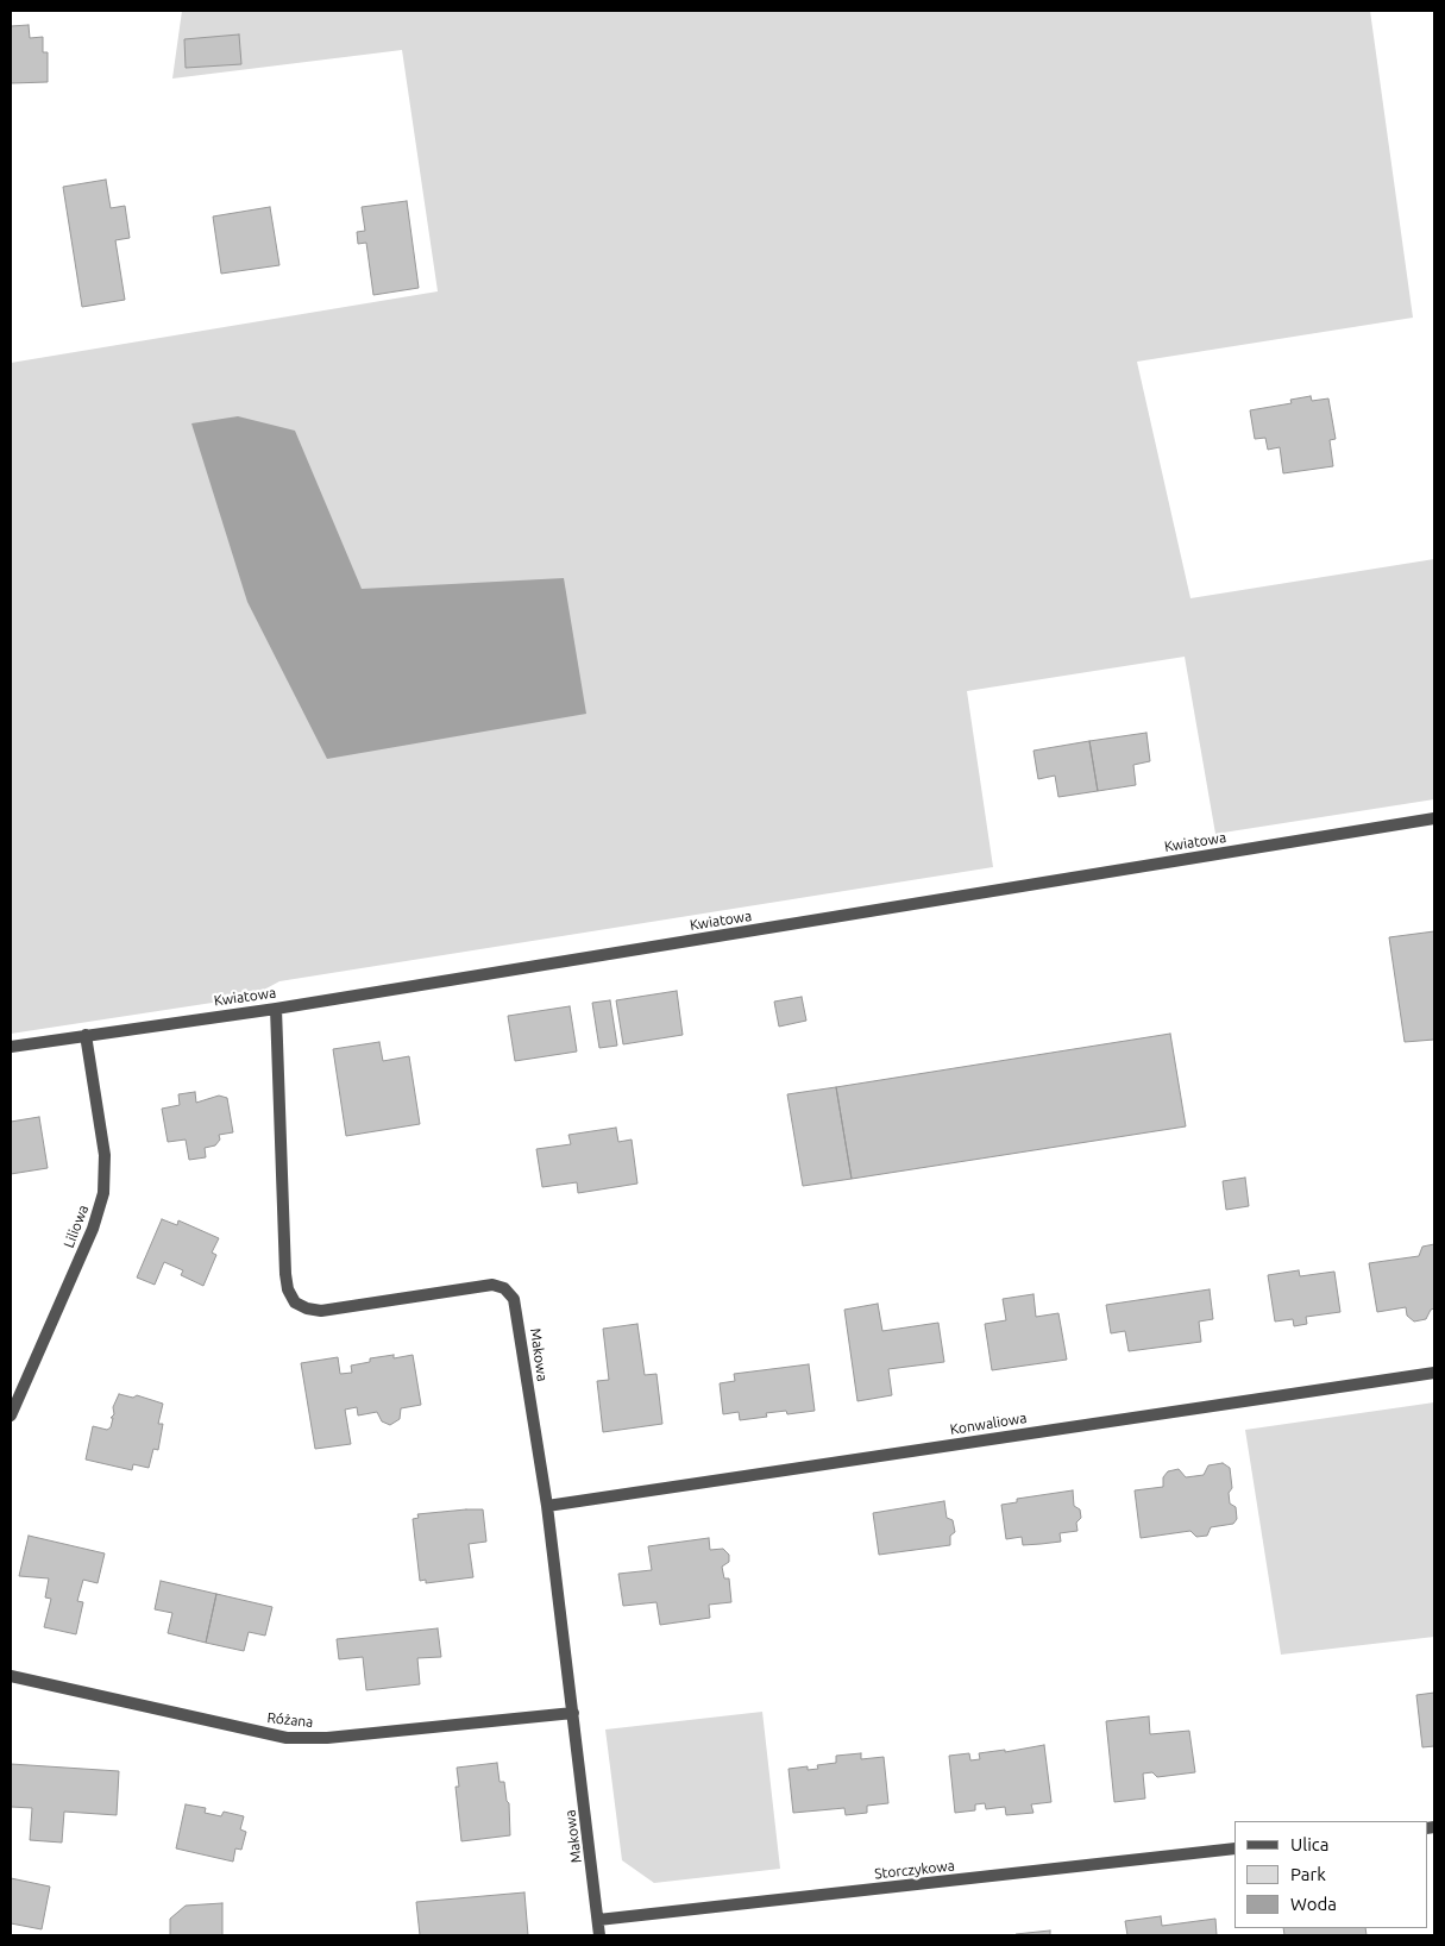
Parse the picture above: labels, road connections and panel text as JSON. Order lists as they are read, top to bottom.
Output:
{
  "streets": {
    "street": [
      "Kwiatowa",
      "Liliowa",
      "Makowa",
      "Konwaliowa",
      "Różana",
      "Storczykowa"
    ]
  },
  "crossings": [
    ["Kwiatowa", "Liliowa"],
    ["Kwiatowa", "Makowa"],
    ["Makowa", "Konwaliowa"],
    ["Makowa", "Różana"],
    ["Makowa", "Storczykowa"]
  ],
  "legend": ["Ulica", "Park", "Woda"]
}
